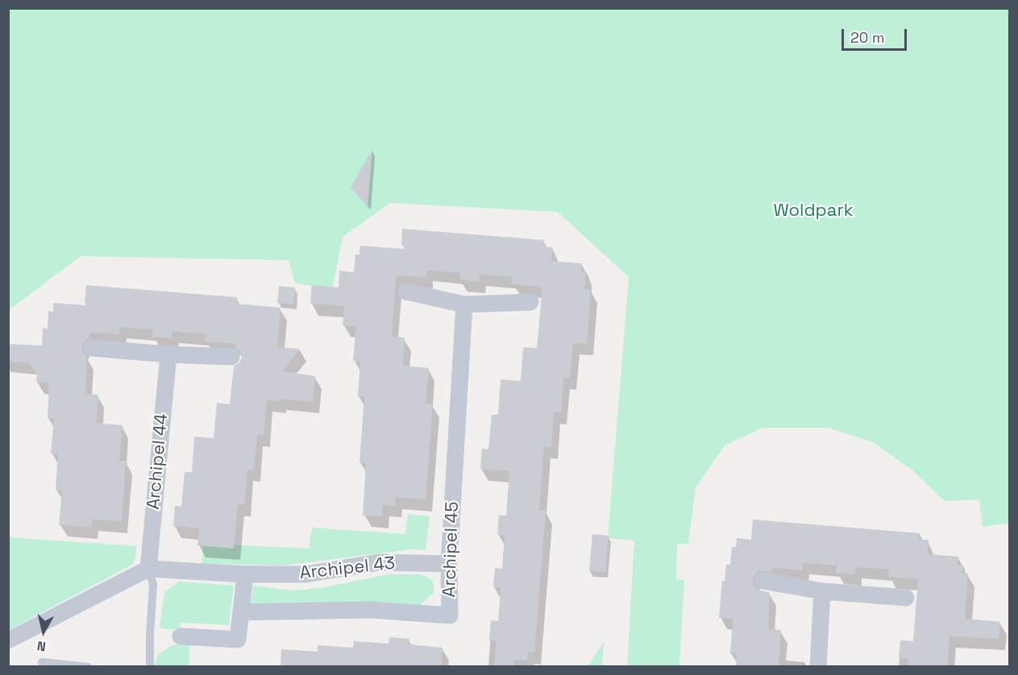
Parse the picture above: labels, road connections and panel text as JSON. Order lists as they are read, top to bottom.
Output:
{
  "streets": {
    "street": ["Archipel 44", "Archipel 45", "Archipel 43"]
  },
  "crossings": [
    ["Archipel 44", "Archipel 43"],
    ["Archipel 45", "Archipel 43"]
  ],
  "parks": ["Woldpark"],
  "scale_bar": "20 m",
  "north": "bottom"
}
